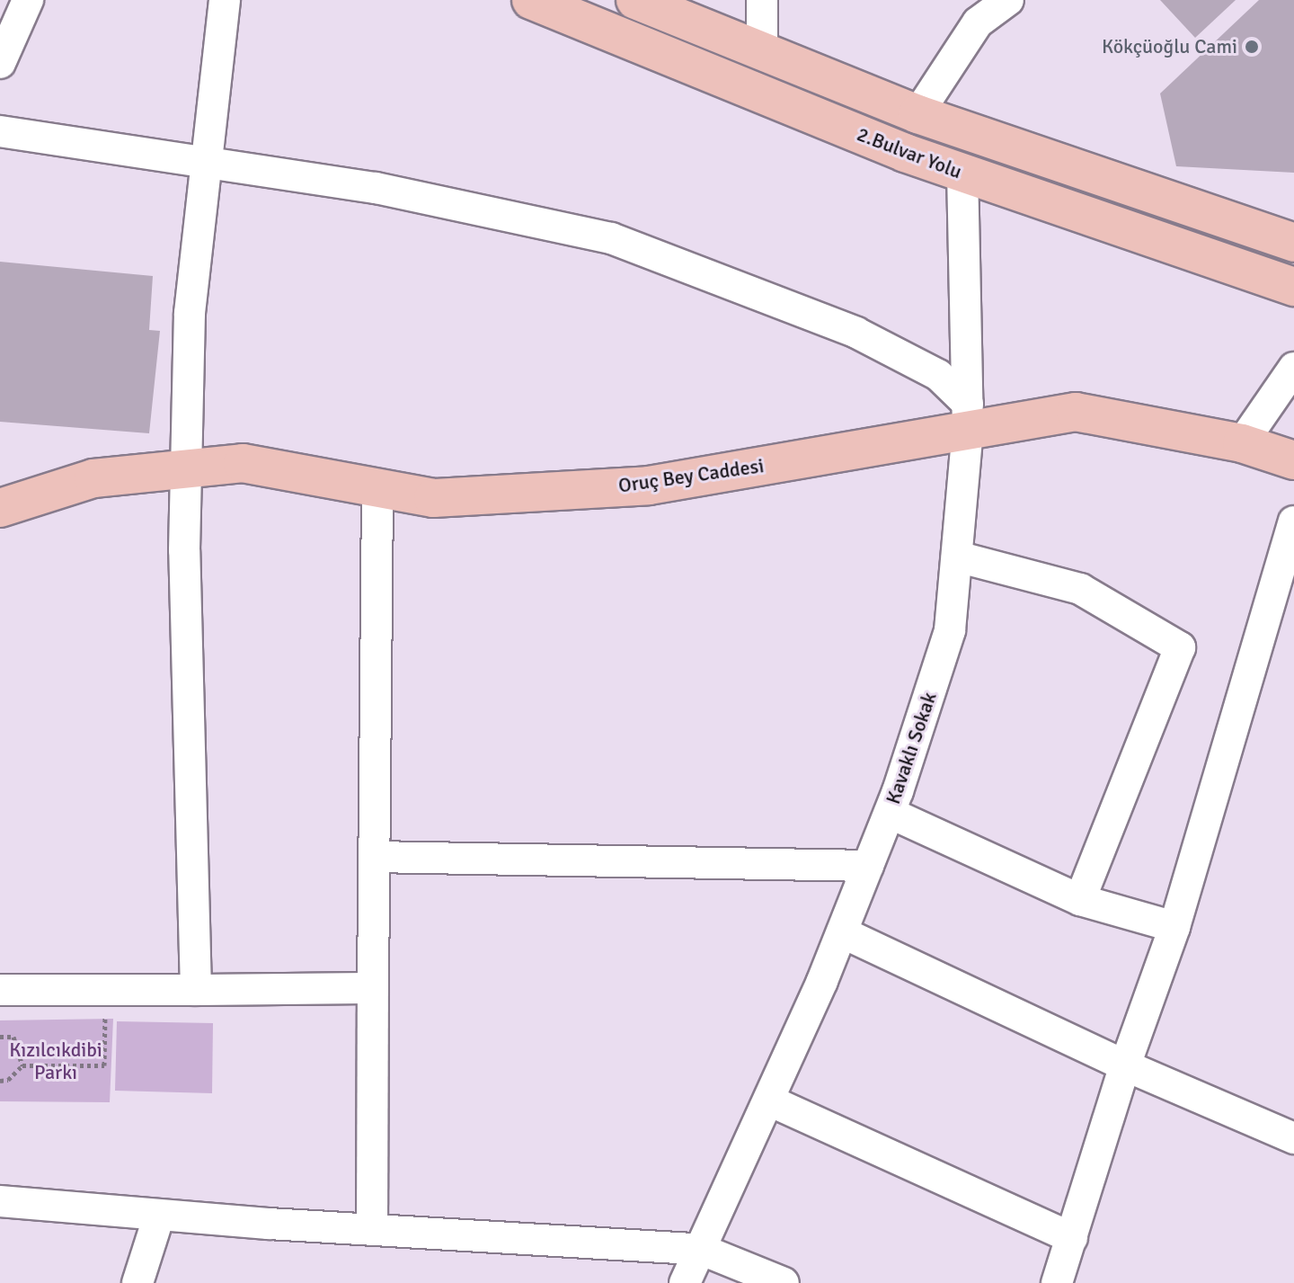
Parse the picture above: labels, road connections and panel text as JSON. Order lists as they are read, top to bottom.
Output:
{
  "streets": {
    "main road": ["2.Bulvar Yolu", "Oruç Bey Caddesi"],
    "street": ["Kavaklı Sokak"]
  },
  "crossings": [
    ["2.Bulvar Yolu", "Kavaklı Sokak"],
    ["Oruç Bey Caddesi", "Kavaklı Sokak"]
  ],
  "parks": ["Kızılcıkdibi Parkı"],
  "places": ["Kökçüoğlu Cami"]
}
